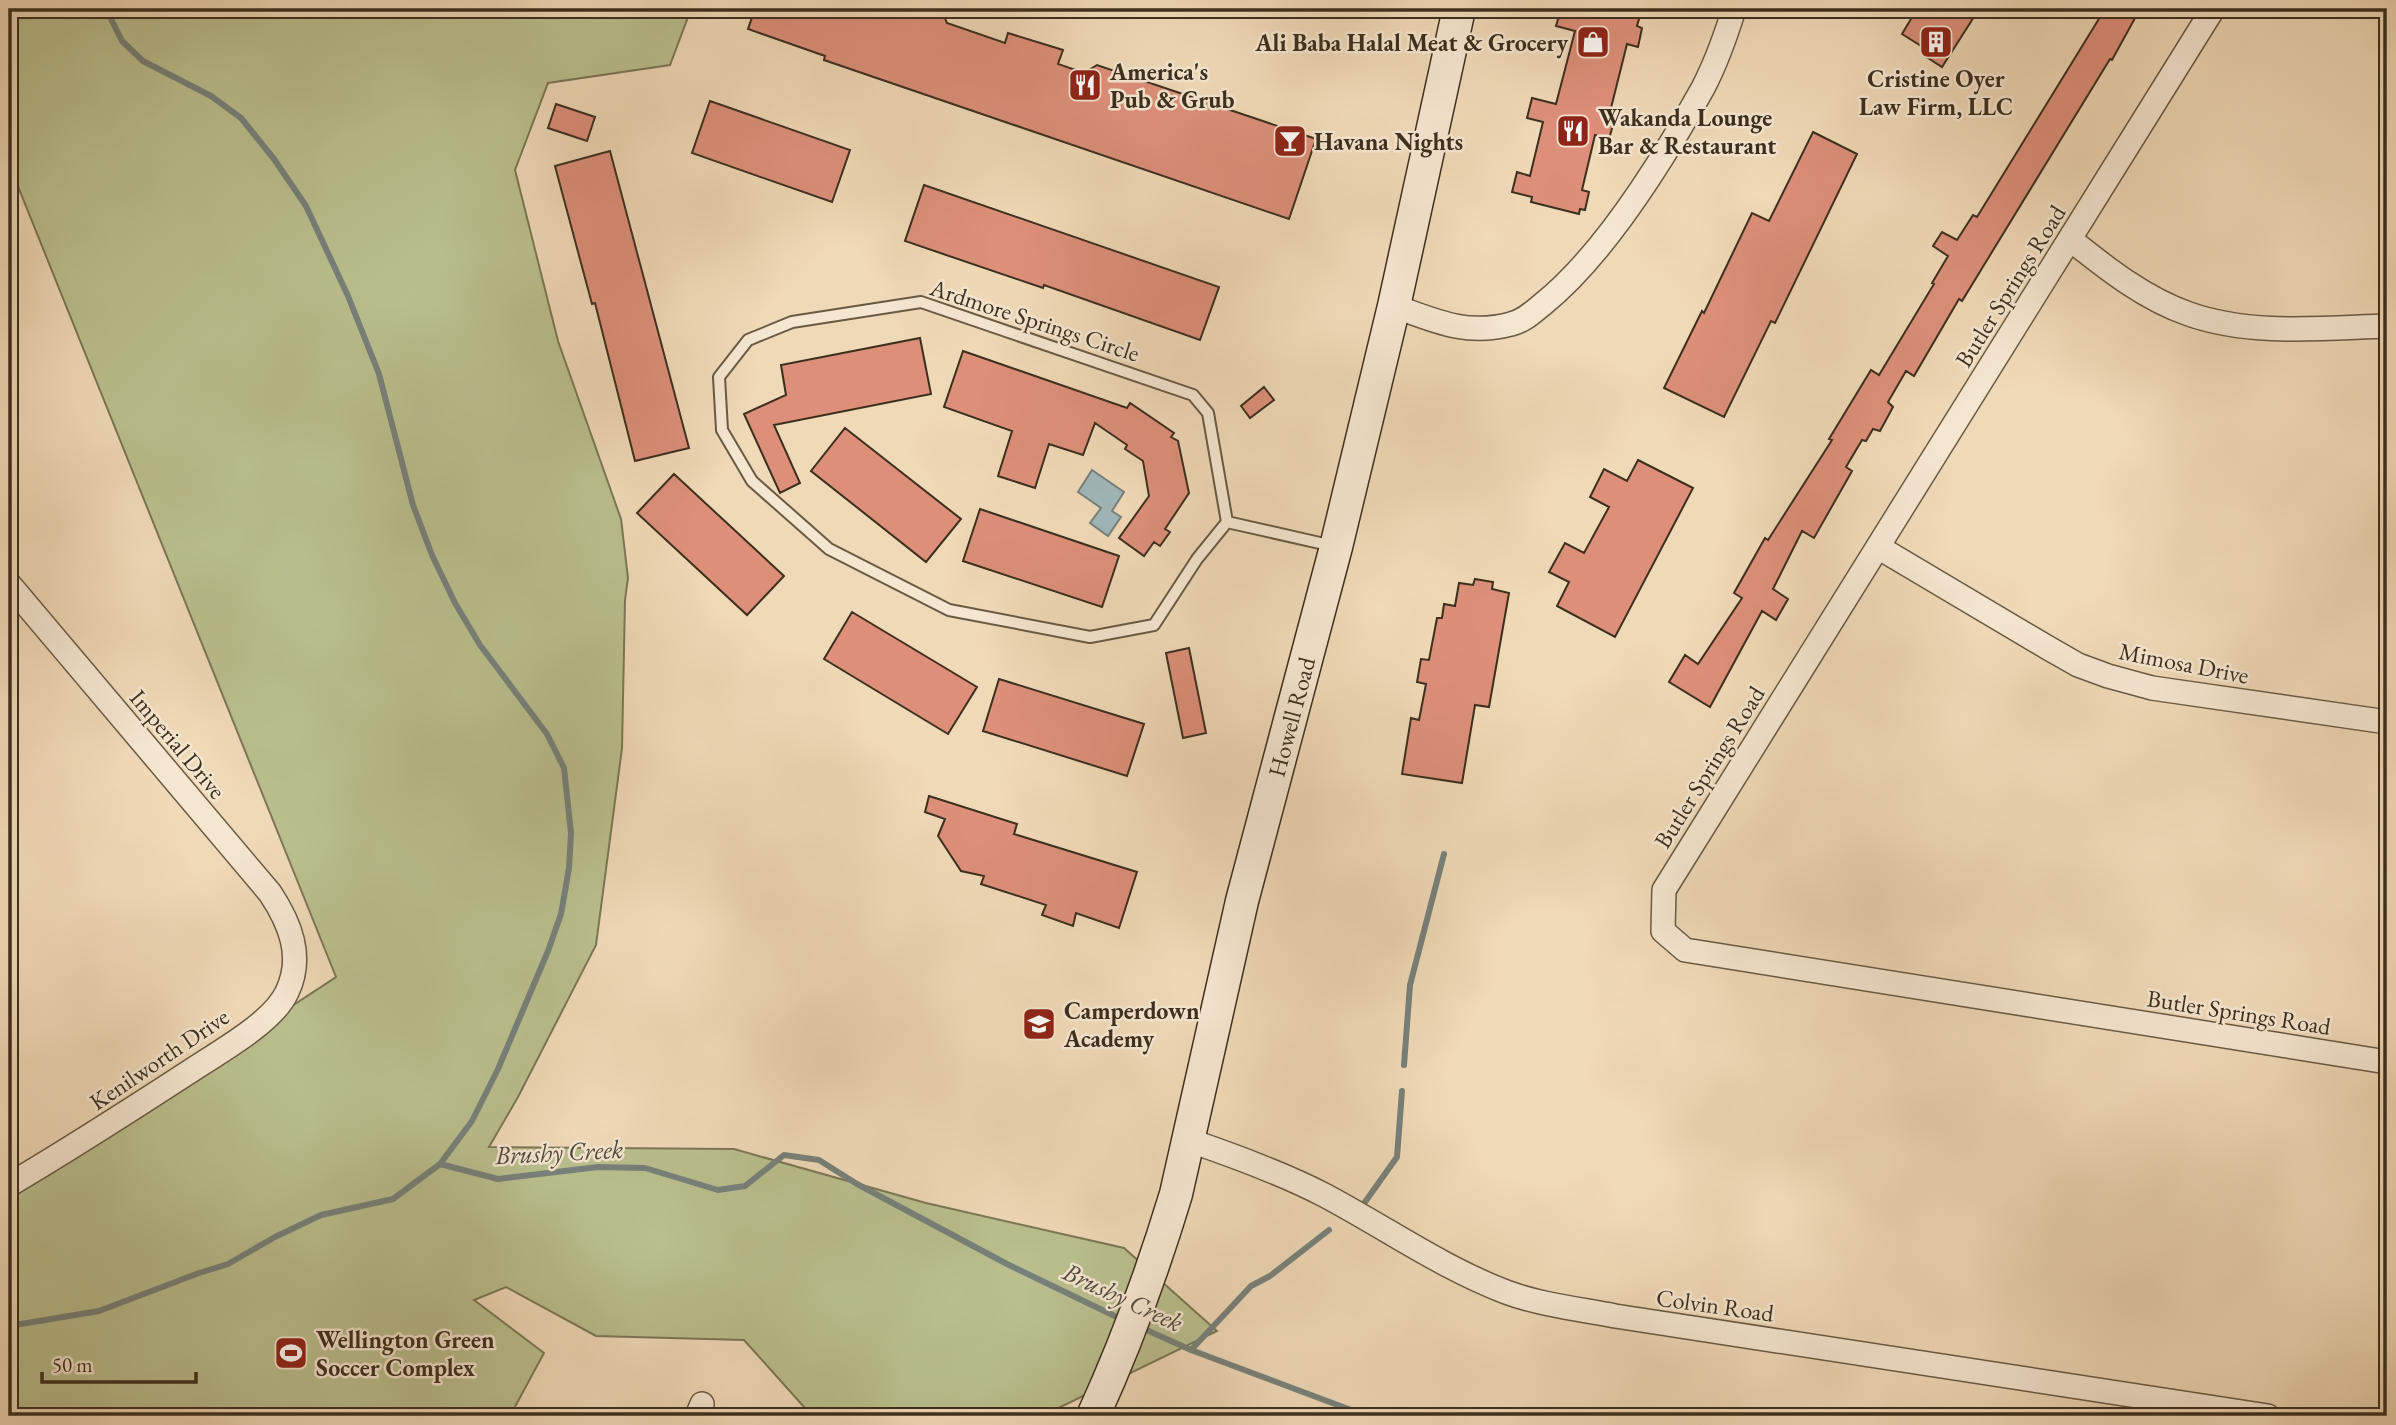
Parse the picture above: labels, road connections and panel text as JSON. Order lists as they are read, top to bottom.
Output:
{
  "streets": {
    "main road": ["Howell Road"],
    "street": [
      "Butler Springs Road",
      "Mimosa Drive",
      "Imperial Drive",
      "Kenilworth Drive",
      "Colvin Road"
    ],
    "lane": ["Ardmore Springs Circle"]
  },
  "crossings": [
    ["Butler Springs Road", "Mimosa Drive"],
    ["Howell Road", "Colvin Road"],
    ["Imperial Drive", "Kenilworth Drive"]
  ],
  "water": ["Brushy Creek"],
  "places": {
    "shop": ["Ali Baba Halal Meat & Grocery"],
    "building": ["Cristine Oyer Law Firm, LLC"],
    "restaurant": ["America's Pub & Grub", "Wakanda Lounge Bar & Restaurant"],
    "bar": ["Havana Nights"],
    "school or university": ["Camperdown Academy"],
    "sports": ["Wellington Green Soccer Complex"]
  },
  "scale_bar": "50 m"
}
